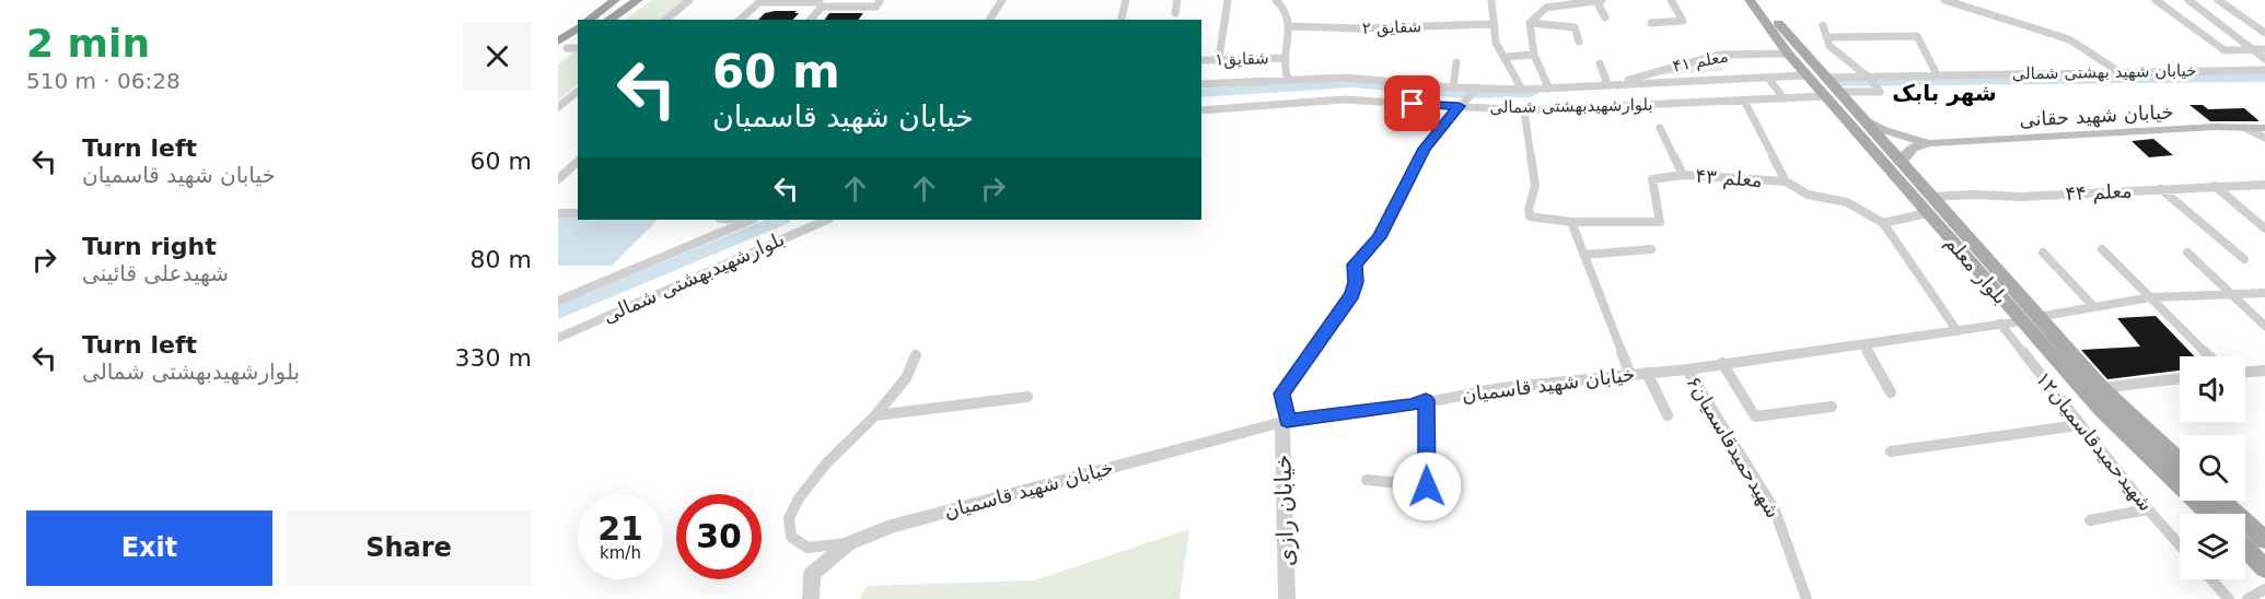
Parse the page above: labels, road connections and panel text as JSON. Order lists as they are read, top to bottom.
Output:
{
  "streets": {
    "main road": ["خیابان شهید حقانی", "بلوار معلم"],
    "street": [
      "شقایق ۲",
      "شقایق۱",
      "معلم ۴۱",
      "خیابان شهید بهشتی شمالی",
      "بلوارشهیدبهشتی شمالی",
      "معلم ۴۳",
      "معلم ۴۴",
      "خیابان شهید قاسمیان",
      "شهیدحمیدقاسمیان۱۲",
      "شهیدحمیدقاسمیان۶",
      "خیابان رازی"
    ]
  },
  "crossings": [
    ["معلم ۴۱", "بلوارشهیدبهشتی شمالی"],
    ["معلم ۴۱", "بلوار معلم"],
    ["خیابان شهید بهشتی شمالی", "بلوارشهیدبهشتی شمالی"],
    ["خیابان شهید بهشتی شمالی", "بلوار معلم"],
    ["بلوارشهیدبهشتی شمالی", "بلوار معلم"],
    ["معلم ۴۴", "بلوار معلم"],
    ["بلوار معلم", "خیابان شهید قاسمیان"],
    ["خیابان شهید قاسمیان", "شهیدحمیدقاسمیان۱۲"],
    ["خیابان شهید قاسمیان", "شهیدحمیدقاسمیان۶"],
    ["خیابان شهید قاسمیان", "خیابان رازی"]
  ],
  "districts": ["شهر بابک"],
  "page": {
    "heading": ["2 min", "510 m · 06:28"],
    "turn": ["60 m", "خیابان شهید قاسمیان"],
    "list": [
      {
        "name": "Turn left",
        "note": "خیابان شهید قاسمیان",
        "value": "60 m"
      },
      {
        "name": "Turn right",
        "note": "شهیدعلی قائینی",
        "value": "80 m"
      },
      {
        "name": "Turn left",
        "note": "بلوارشهیدبهشتی شمالی",
        "value": "330 m"
      }
    ],
    "speed": "21 km/h",
    "limit": "30",
    "buttons": ["Exit", "Share"]
  }
}
